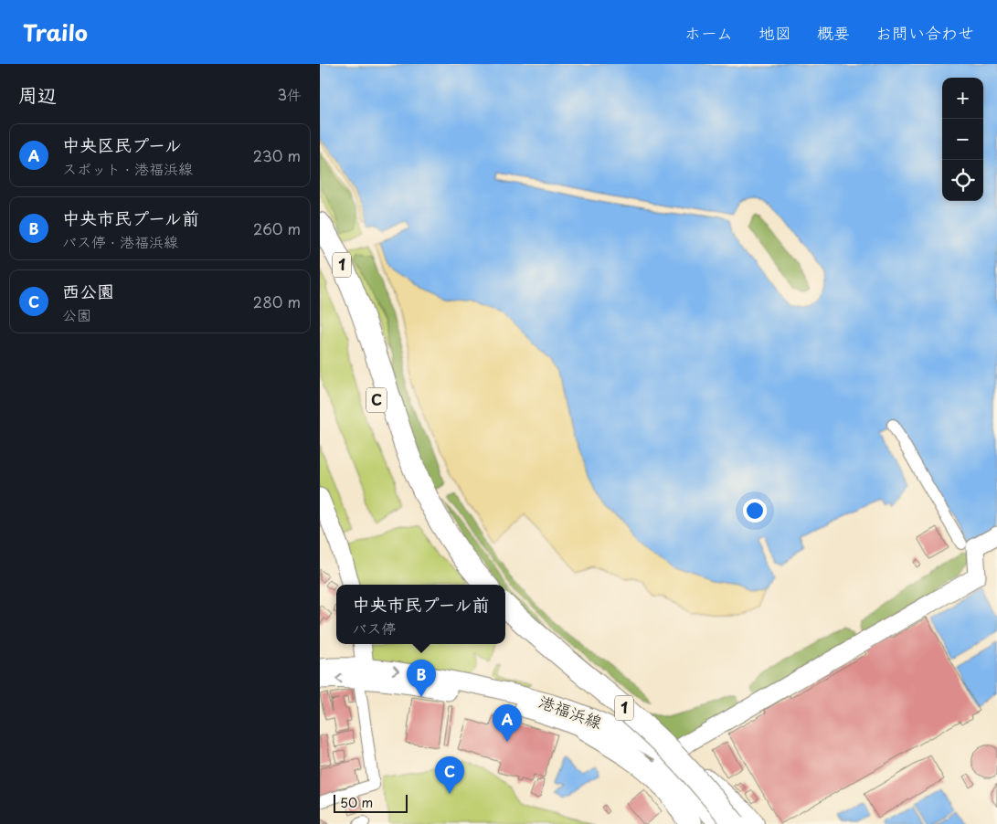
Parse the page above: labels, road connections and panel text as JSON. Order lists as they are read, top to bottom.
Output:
{
  "streets": {
    "highway": ["1"],
    "street": ["港福浜線"]
  },
  "crossings": [
    ["1", "港福浜線"]
  ],
  "scale_bar": "50 m",
  "page": {
    "header": "Trailo",
    "nav": [
      "ホーム",
      "地図",
      "概要",
      "お問い合わせ"
    ],
    "heading": ["周辺", "3件"],
    "map_buttons": ["+", "−"],
    "list": [
      {
        "mark": "A",
        "name": "中央区民プール",
        "note": "スポット · 港福浜線",
        "value": "230 m"
      },
      {
        "mark": "B",
        "name": "中央市民プール前",
        "note": "バス停 · 港福浜線",
        "value": "260 m"
      },
      {
        "mark": "C",
        "name": "西公園",
        "note": "公園",
        "value": "280 m"
      }
    ],
    "popup": ["中央市民プール前", "バス停"],
    "pins": ["B", "A", "C"],
    "scale": "50 m"
  }
}
